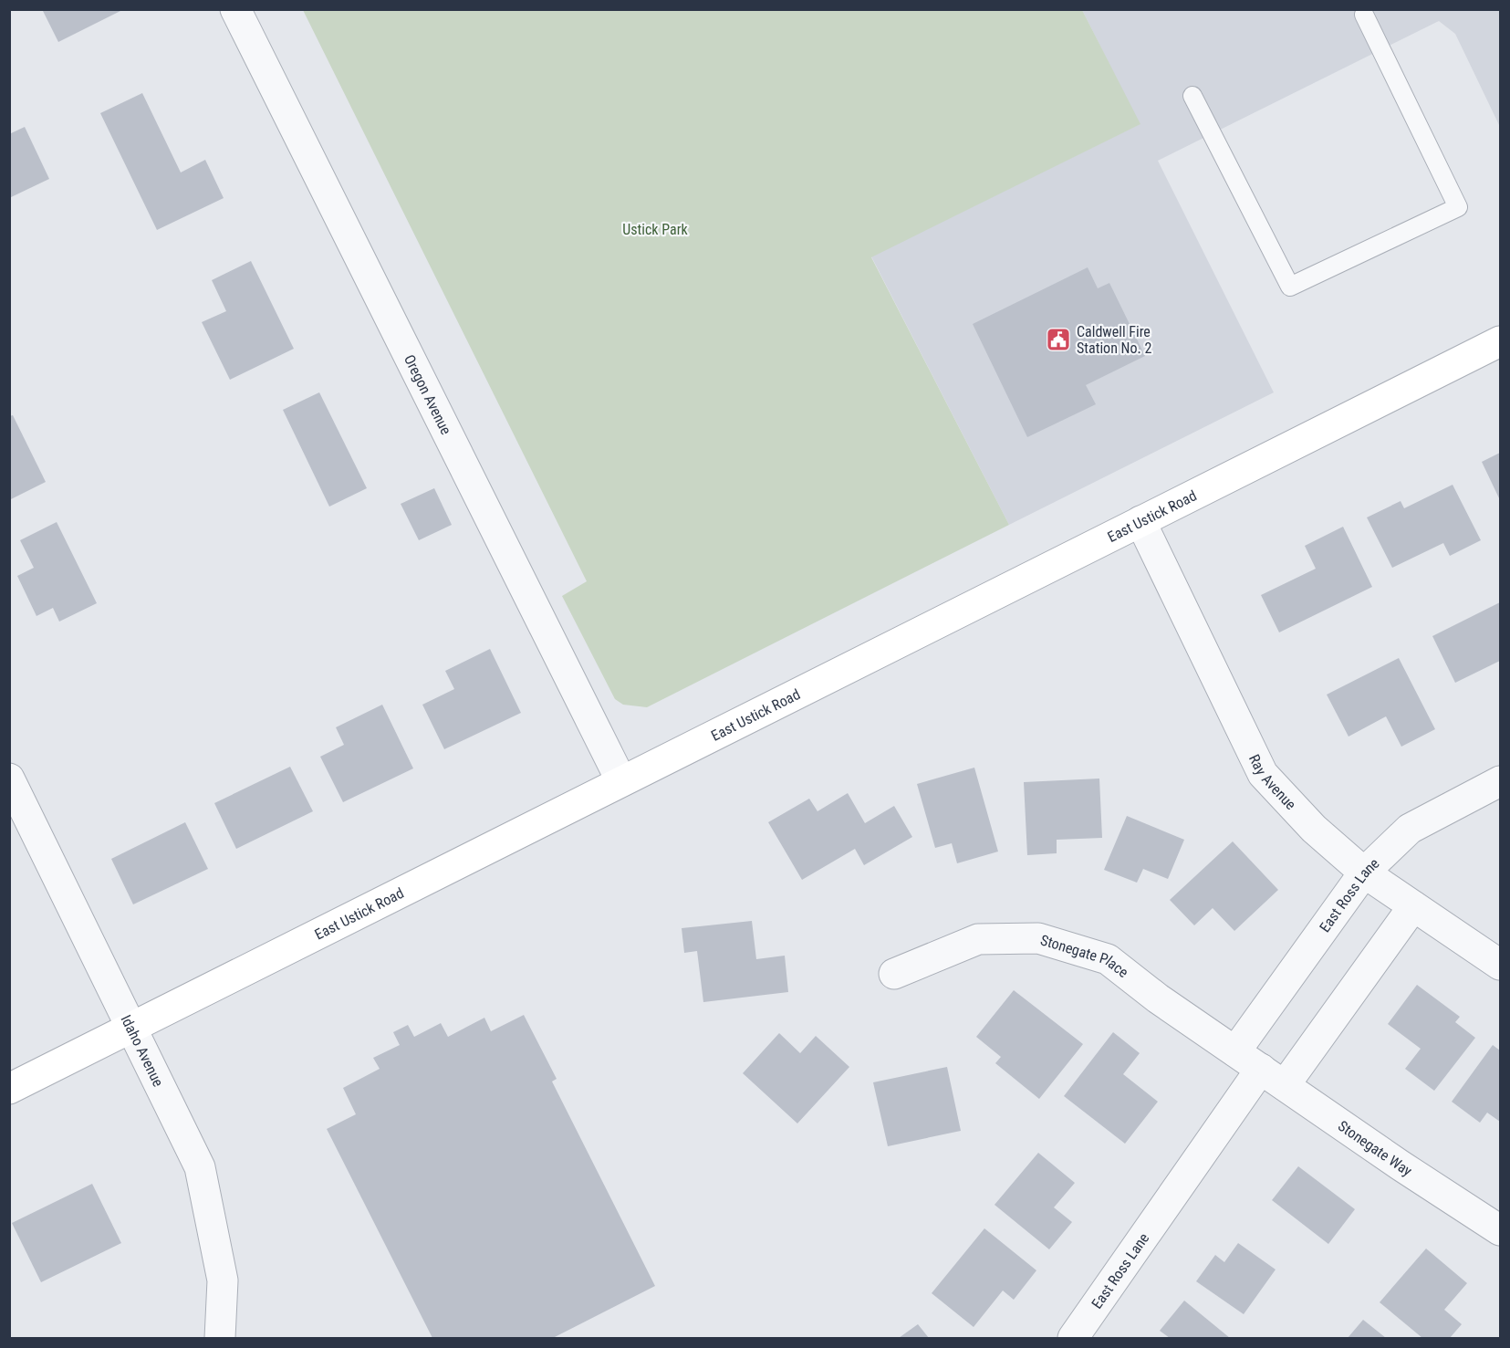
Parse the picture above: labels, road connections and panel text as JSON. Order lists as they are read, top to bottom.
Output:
{
  "streets": {
    "main road": ["East Ustick Road"],
    "street": [
      "Oregon Avenue",
      "Ray Avenue",
      "East Ross Lane",
      "Stonegate Place",
      "Idaho Avenue",
      "Stonegate Way"
    ]
  },
  "crossings": [
    ["Oregon Avenue", "East Ustick Road"],
    ["East Ustick Road", "Ray Avenue"],
    ["East Ustick Road", "Idaho Avenue"],
    ["Ray Avenue", "East Ross Lane"],
    ["East Ross Lane", "Stonegate Place"],
    ["East Ross Lane", "Stonegate Way"],
    ["Stonegate Place", "Stonegate Way"]
  ],
  "parks": ["Ustick Park"],
  "places": {
    "public building": ["Caldwell Fire Station No. 2"]
  }
}
